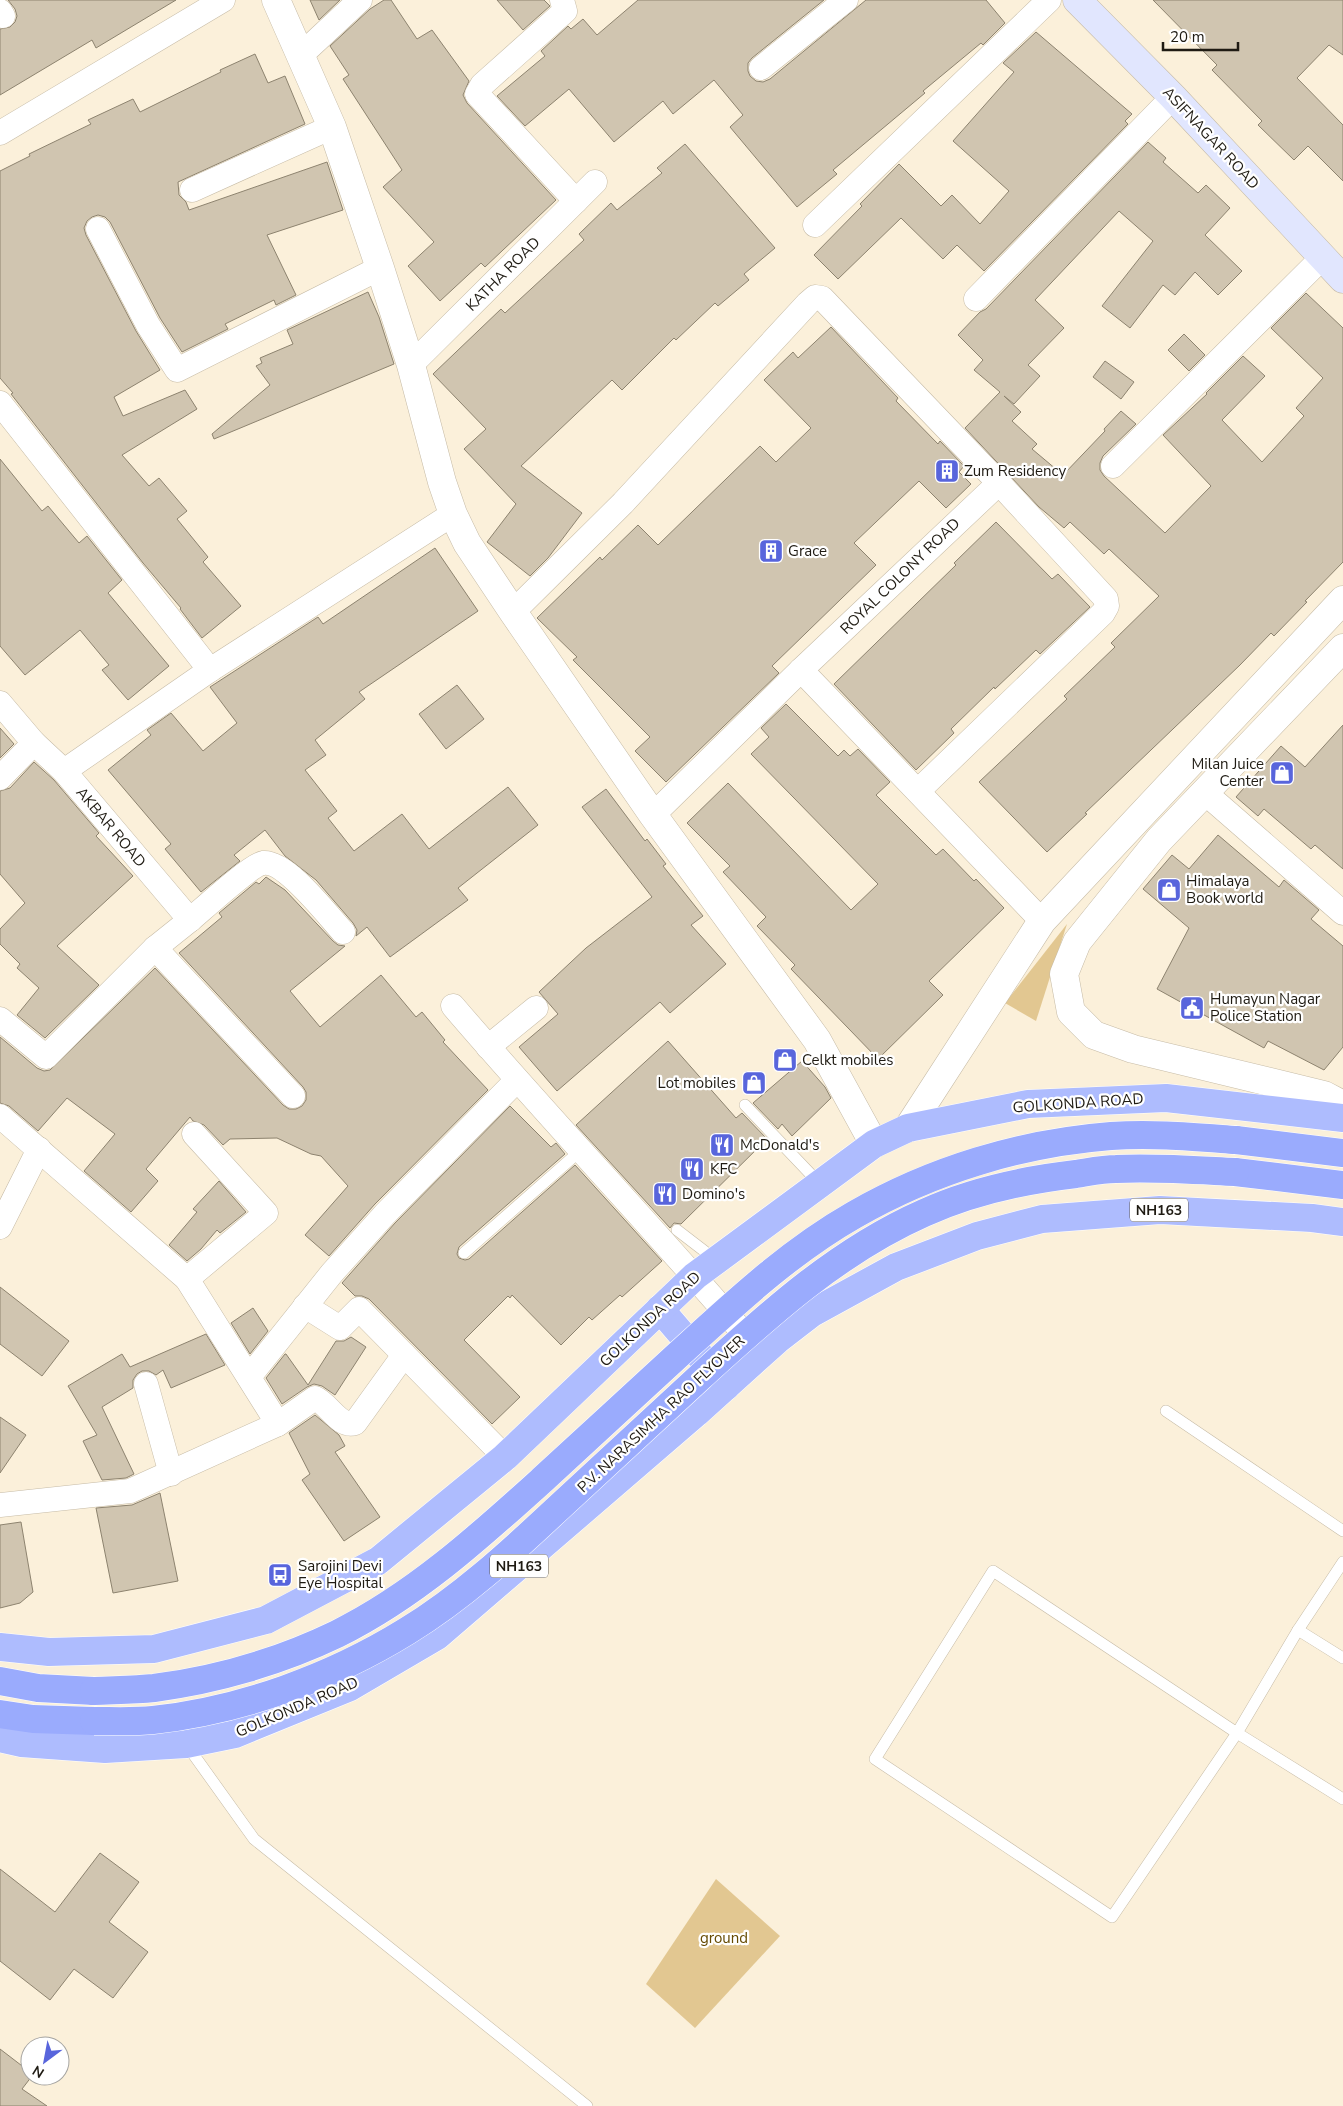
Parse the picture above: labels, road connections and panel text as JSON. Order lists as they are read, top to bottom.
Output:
{
  "streets": {
    "highway": ["GOLKONDA ROAD", "NH163", "P.V. NARASIMHA RAO FLYOVER"],
    "main road": ["ASIFNAGAR ROAD"],
    "street": ["KATHA ROAD", "ROYAL COLONY ROAD", "AKBAR ROAD"]
  },
  "parks": ["ground"],
  "places": {
    "building": ["Zum Residency", "Grace"],
    "shop": [
      "Milan Juice Center",
      "Himalaya Book world",
      "Celkt mobiles",
      "Lot mobiles"
    ],
    "public building": ["Humayun Nagar Police Station"],
    "restaurant": ["McDonald's", "KFC", "Domino's"],
    "bus stop": ["Sarojini Devi Eye Hospital"]
  },
  "scale_bar": "20 m",
  "north": "bottom left"
}
